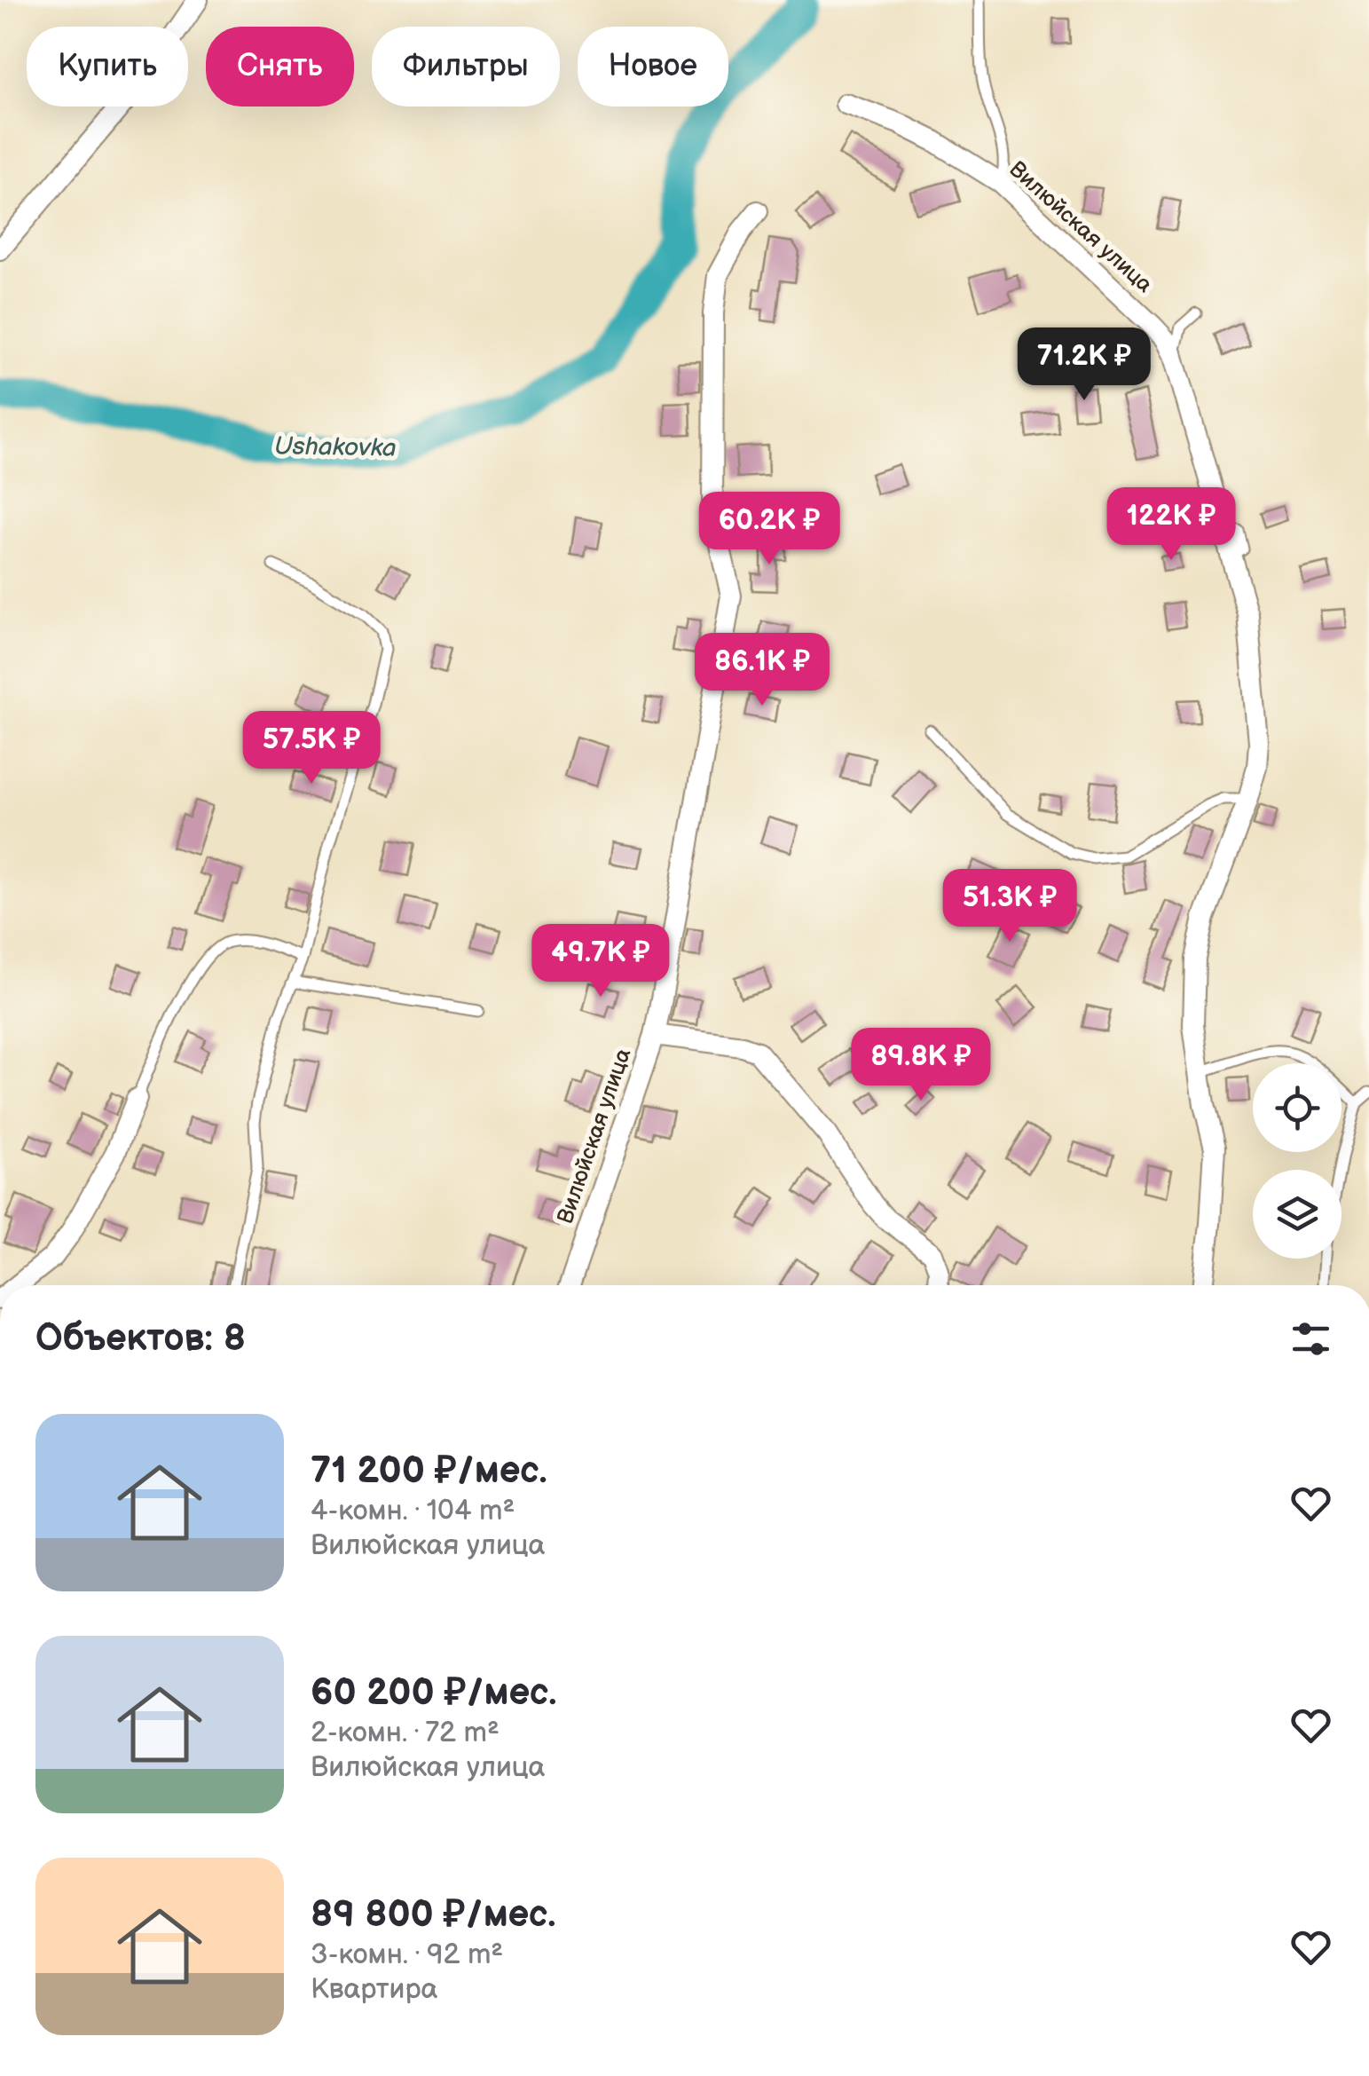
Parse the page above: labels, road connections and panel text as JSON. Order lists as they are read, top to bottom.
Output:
{
  "streets": {
    "street": ["Вилюйская улица"]
  },
  "water": ["Ushakovka"],
  "page": {
    "chip": [
      "Купить",
      "Снять",
      "Фильтры",
      "Новое"
    ],
    "price": [
      "71.2K ₽",
      "122K ₽",
      "60.2K ₽",
      "86.1K ₽",
      "57.5K ₽",
      "51.3K ₽",
      "49.7K ₽",
      "89.8K ₽"
    ],
    "heading": "Объектов: 8",
    "list": [
      {
        "name": "71 200 ₽/мес.",
        "note": "4-комн. · 104 m² · Вилюйская улица"
      },
      {
        "name": "60 200 ₽/мес.",
        "note": "2-комн. · 72 m² · Вилюйская улица"
      },
      {
        "name": "89 800 ₽/мес.",
        "note": "3-комн. · 92 m² · Квартира"
      }
    ]
  }
}
